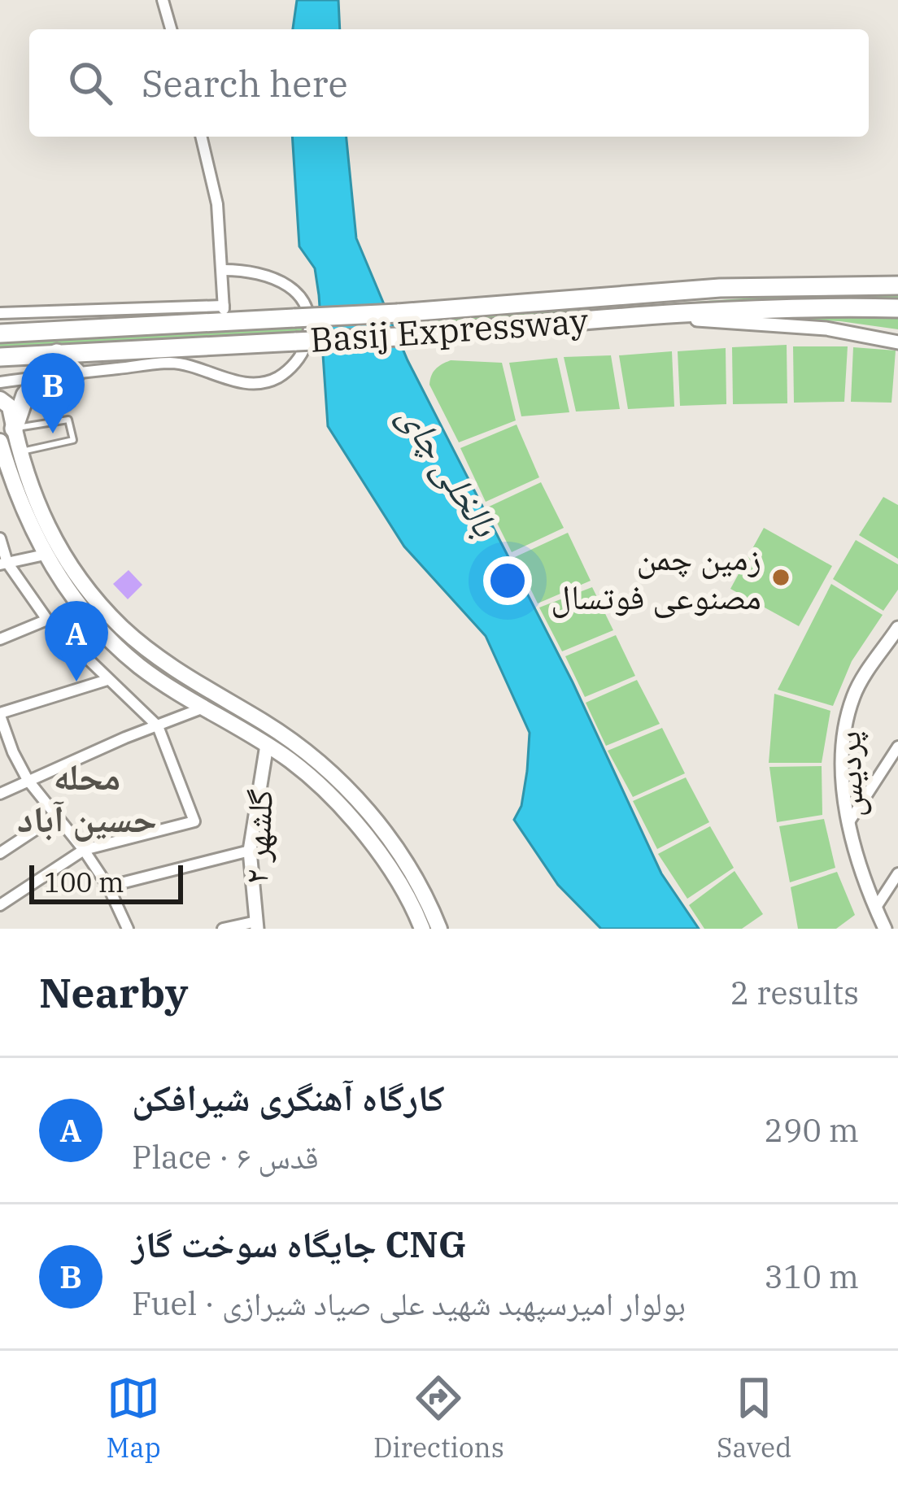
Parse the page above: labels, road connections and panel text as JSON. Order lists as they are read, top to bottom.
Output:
{
  "streets": {
    "highway": ["Basij Expressway"],
    "street": ["پردیس", "گلشهر ۲"]
  },
  "districts": ["محله حسین آباد"],
  "water": ["بالخلی چای"],
  "places": ["زمین چمن مصنوعی فوتسال"],
  "scale_bar": "100 m",
  "page": {
    "search": "Search here",
    "pins": ["B", "A"],
    "scale": "100 m",
    "heading": ["Nearby", "2 results"],
    "list": [
      {
        "mark": "A",
        "name": "کارگاه آهنگری شیرافکن",
        "note": "Place · قدس ۶",
        "value": "290 m"
      },
      {
        "mark": "B",
        "name": "جایگاه سوخت گاز CNG",
        "note": "Fuel · بولوار امیرسپهبد شهید علی صیاد شیرازی",
        "value": "310 m"
      }
    ],
    "nav": ["Map", "Directions", "Saved"]
  }
}
